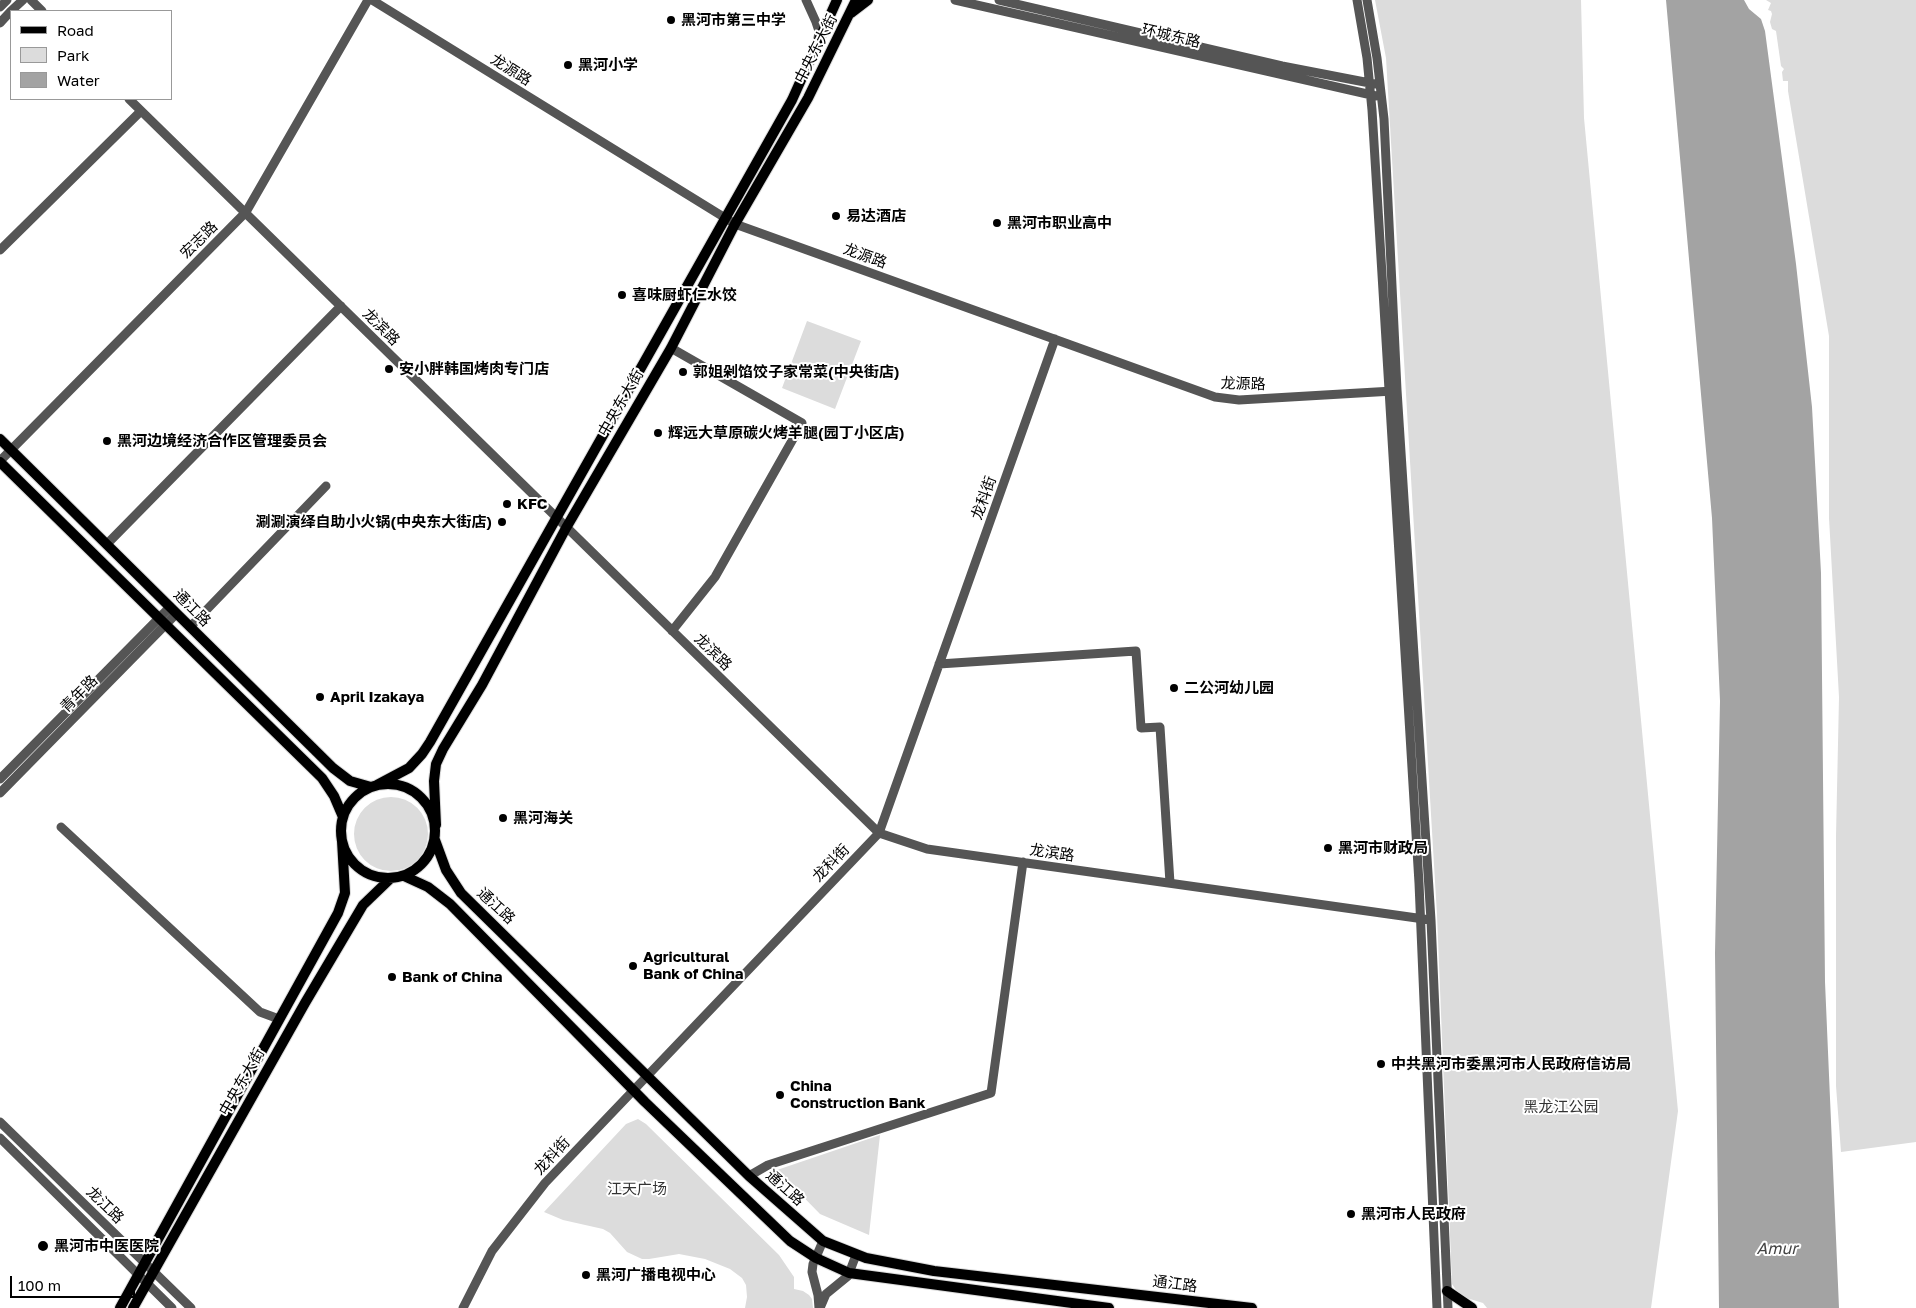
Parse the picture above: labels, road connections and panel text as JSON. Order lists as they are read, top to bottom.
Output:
{
  "streets": {
    "main road": ["中央东大街", "通江路"],
    "street": [
      "环城东路",
      "龙源路",
      "宏志路",
      "龙滨路",
      "龙科街",
      "青年路",
      "龙江路"
    ]
  },
  "crossings": [
    ["中央东大街", "龙源路"],
    ["中央东大街", "龙滨路"],
    ["中央东大街", "通江路"],
    ["中央东大街", "龙江路"],
    ["龙源路", "龙科街"],
    ["宏志路", "龙滨路"],
    ["宏志路", "通江路"],
    ["龙滨路", "龙科街"],
    ["龙科街", "通江路"],
    ["通江路", "青年路"]
  ],
  "water": ["Amur"],
  "parks": ["黑龙江公园", "江天广场"],
  "places": [
    "黑河市第三中学",
    "黑河小学",
    "易达酒店",
    "黑河市职业高中",
    "喜味厨虾仁水饺",
    "安小胖韩国烤肉专门店",
    "郭姐剁馅饺子家常菜(中央街店)",
    "辉远大草原碳火烤羊腿(园丁小区店)",
    "黑河边境经济合作区管理委员会",
    "KFC",
    "涮涮演绎自助小火锅(中央东大街店)",
    "二公河幼儿园",
    "April Izakaya",
    "黑河海关",
    "黑河市财政局",
    "Agricultural Bank of China",
    "Bank of China",
    "中共黑河市委黑河市人民政府信访局",
    "China Construction Bank",
    "黑河市人民政府",
    "黑河市中医医院",
    "黑河广播电视中心"
  ],
  "legend": ["Road", "Park", "Water"],
  "scale_bar": "100 m"
}
